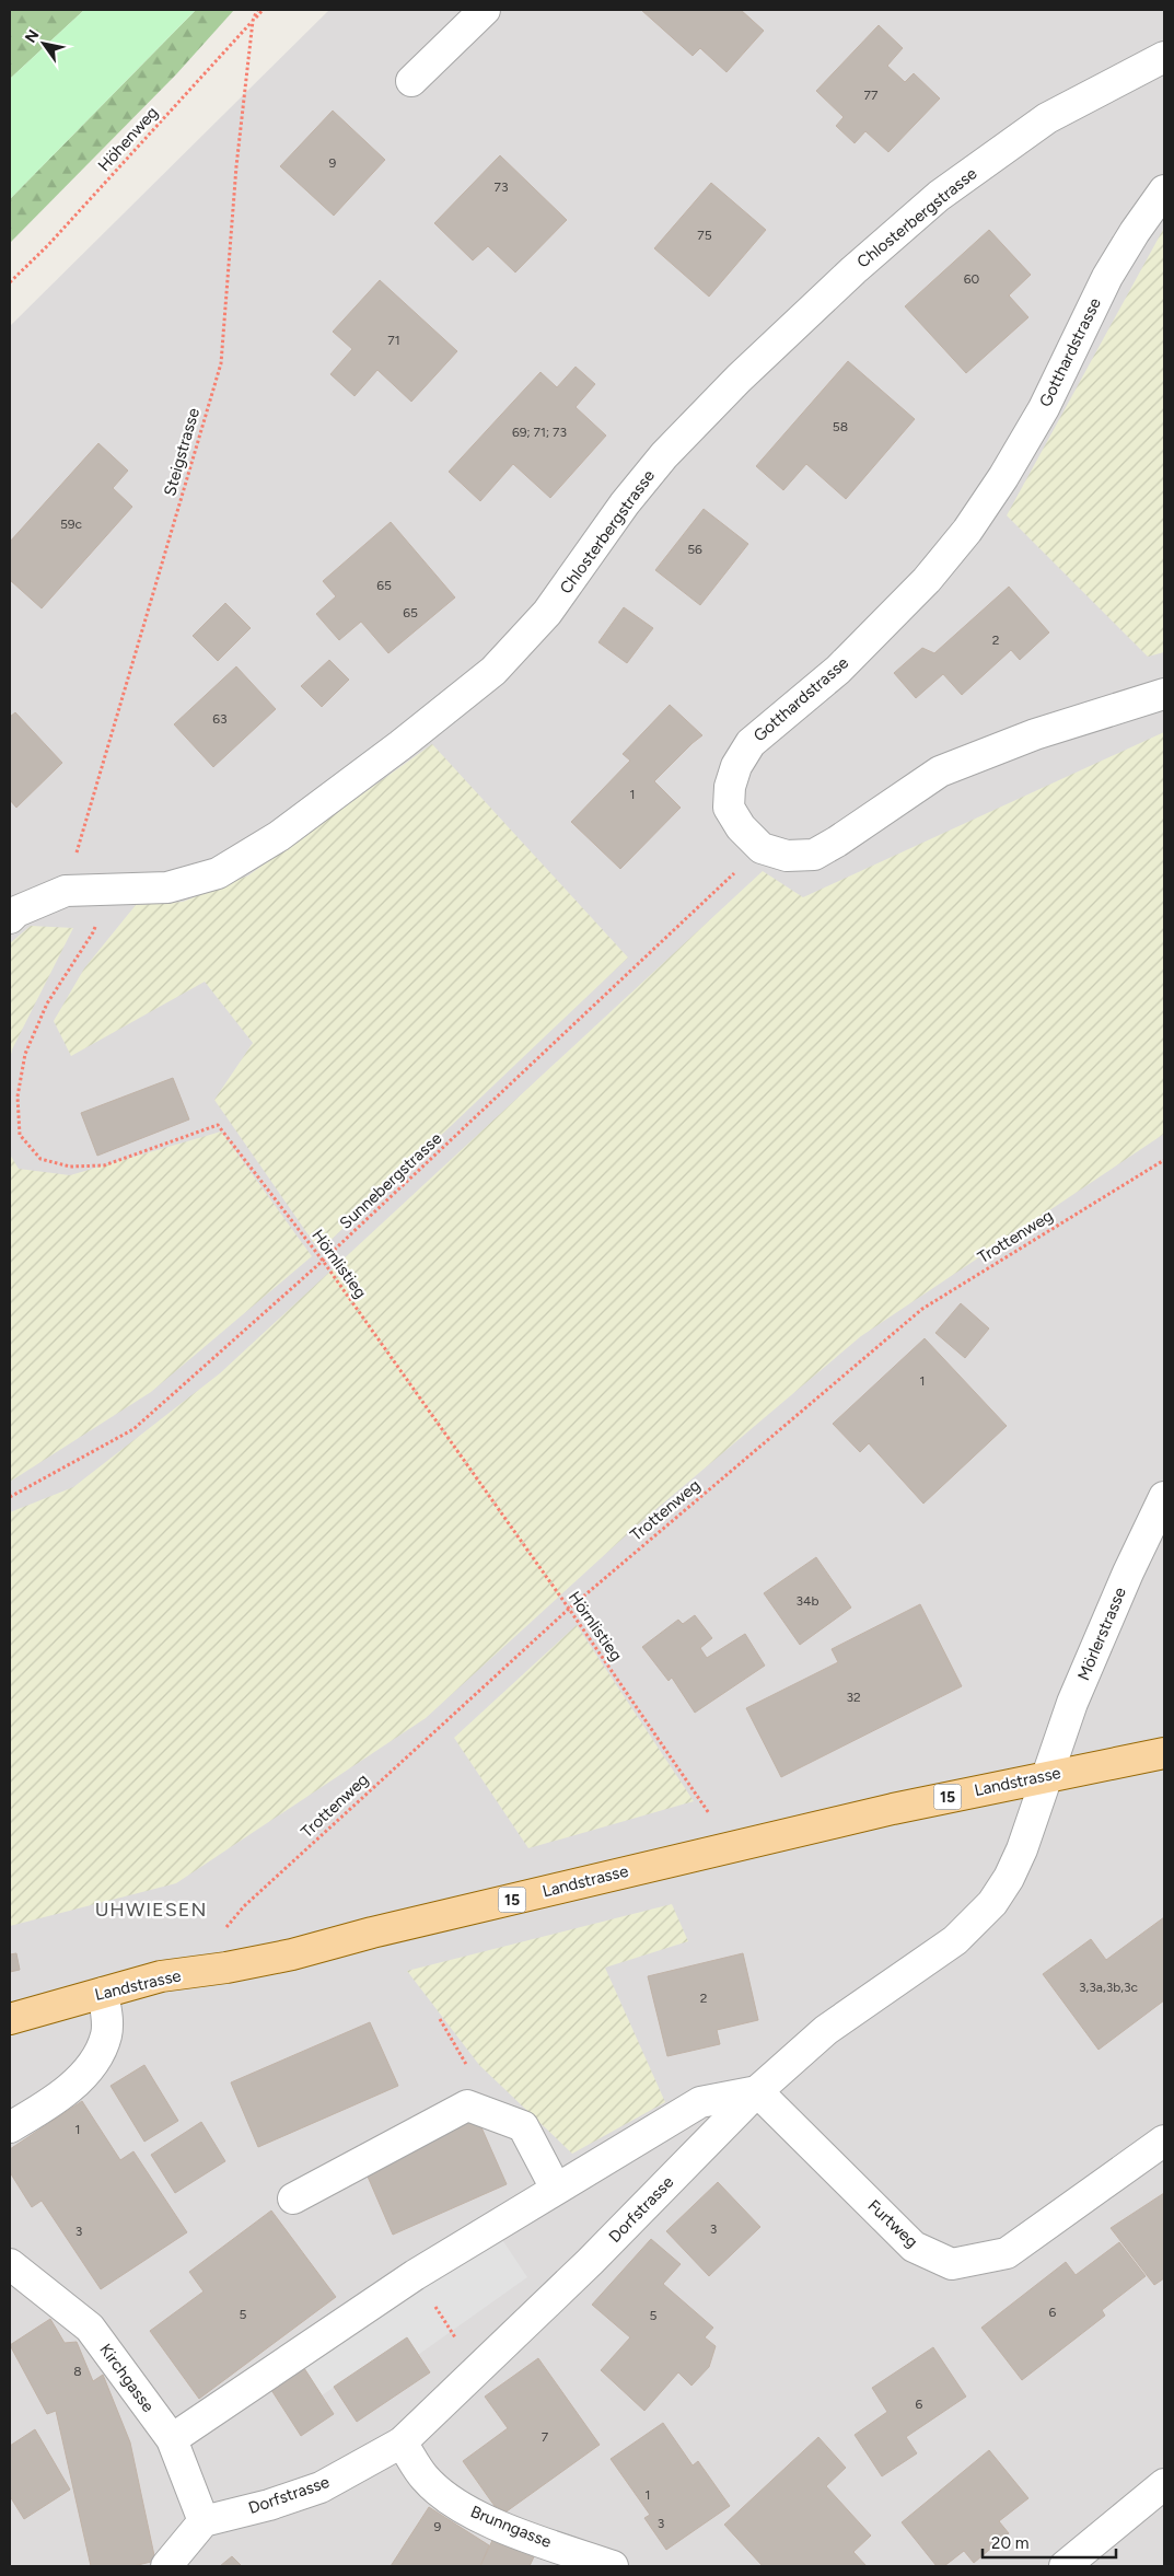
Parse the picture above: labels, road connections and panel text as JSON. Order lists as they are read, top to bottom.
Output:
{
  "streets": {
    "main road": ["Landstrasse", "15"],
    "street": [
      "Chlosterbergstrasse",
      "Gotthardstrasse",
      "Mörlerstrasse",
      "Dorfstrasse",
      "Furtweg",
      "Kirchgasse",
      "Brunngasse"
    ],
    "path": [
      "Höhenweg",
      "Steigstrasse",
      "Sunnebergstrasse",
      "Trottenweg",
      "Hörnlistieg"
    ]
  },
  "crossings": [
    ["Höhenweg", "Steigstrasse"],
    ["Chlosterbergstrasse", "Steigstrasse"],
    ["Chlosterbergstrasse", "Hörnlistieg"],
    ["Gotthardstrasse", "Sunnebergstrasse"],
    ["Sunnebergstrasse", "Hörnlistieg"],
    ["Trottenweg", "Hörnlistieg"],
    ["Mörlerstrasse", "Landstrasse"],
    ["Mörlerstrasse", "Dorfstrasse"],
    ["Landstrasse", "Dorfstrasse"],
    ["Dorfstrasse", "Furtweg"],
    ["Dorfstrasse", "Kirchgasse"],
    ["Dorfstrasse", "Brunngasse"]
  ],
  "districts": ["UHWIESEN"],
  "house_numbers": [
    "77",
    "9",
    "73",
    "75",
    "60",
    "71",
    "58",
    "69; 71; 73",
    "59c",
    "56",
    "65",
    "65",
    "2",
    "63",
    "1",
    "1",
    "34b",
    "32",
    "3,3a,3b,3c",
    "2",
    "1",
    "3",
    "3",
    "6",
    "5",
    "5",
    "8",
    "6",
    "7",
    "1",
    "3",
    "9"
  ],
  "scale_bar": "20 m",
  "north": "top left"
}
